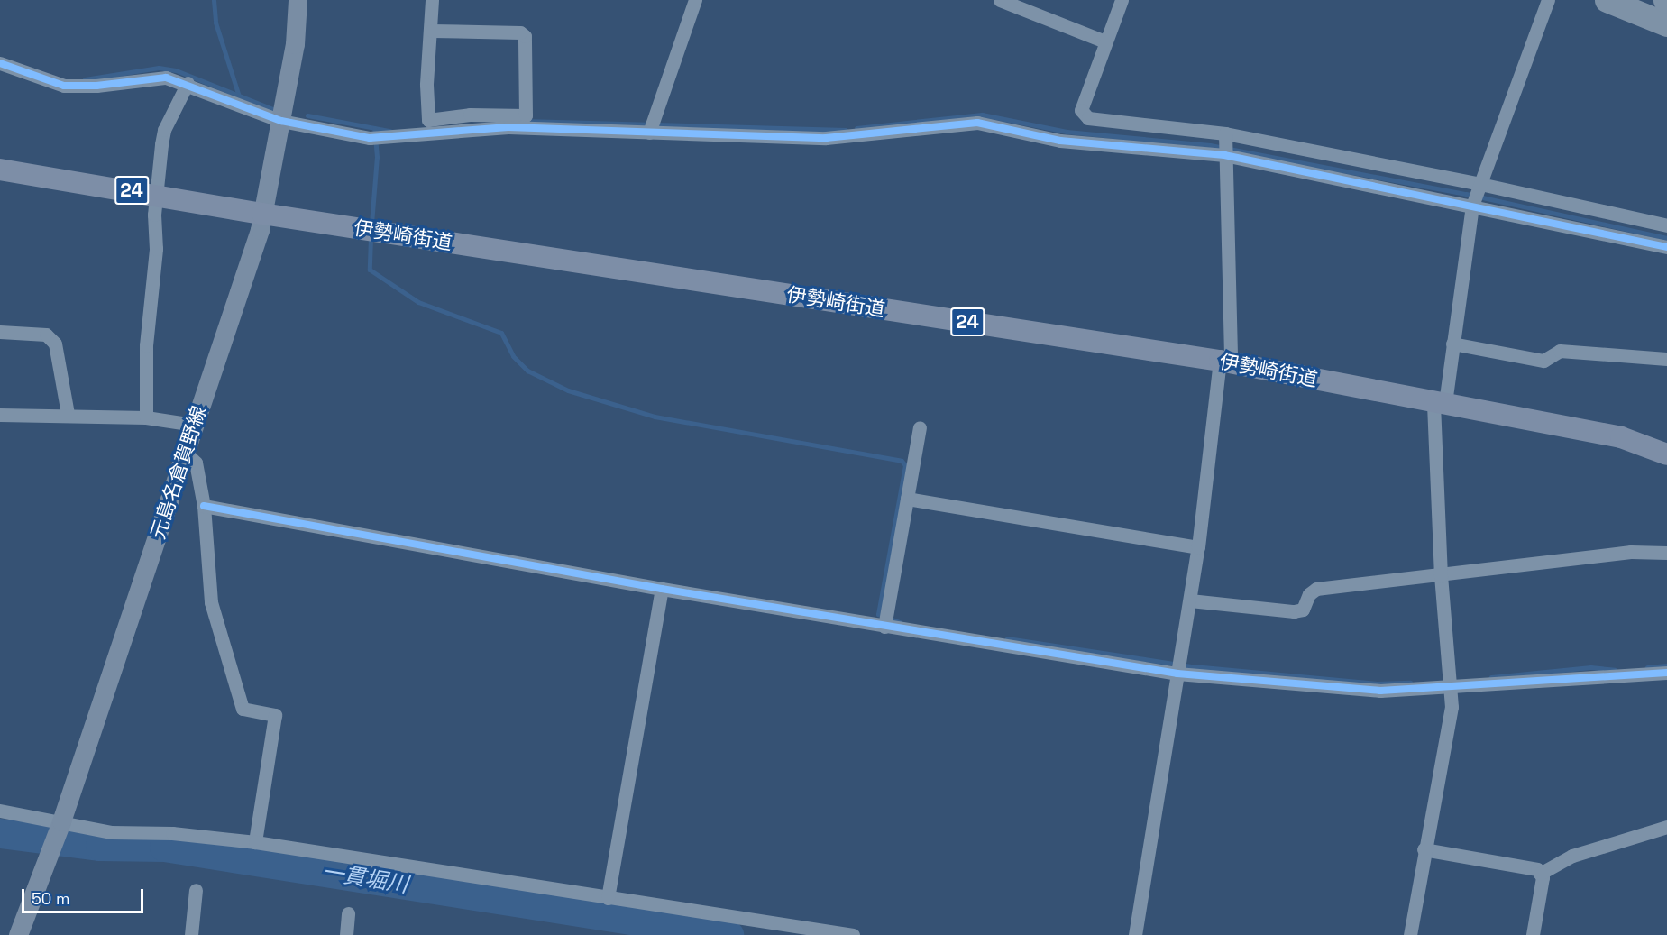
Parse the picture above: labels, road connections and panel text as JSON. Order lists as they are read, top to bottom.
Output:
{
  "streets": {
    "main road": ["24", "伊勢崎街道", "元島名倉賀野線"]
  },
  "crossings": [
    ["伊勢崎街道", "元島名倉賀野線"]
  ],
  "water": ["一貫堀川"],
  "scale_bar": "50 m"
}
